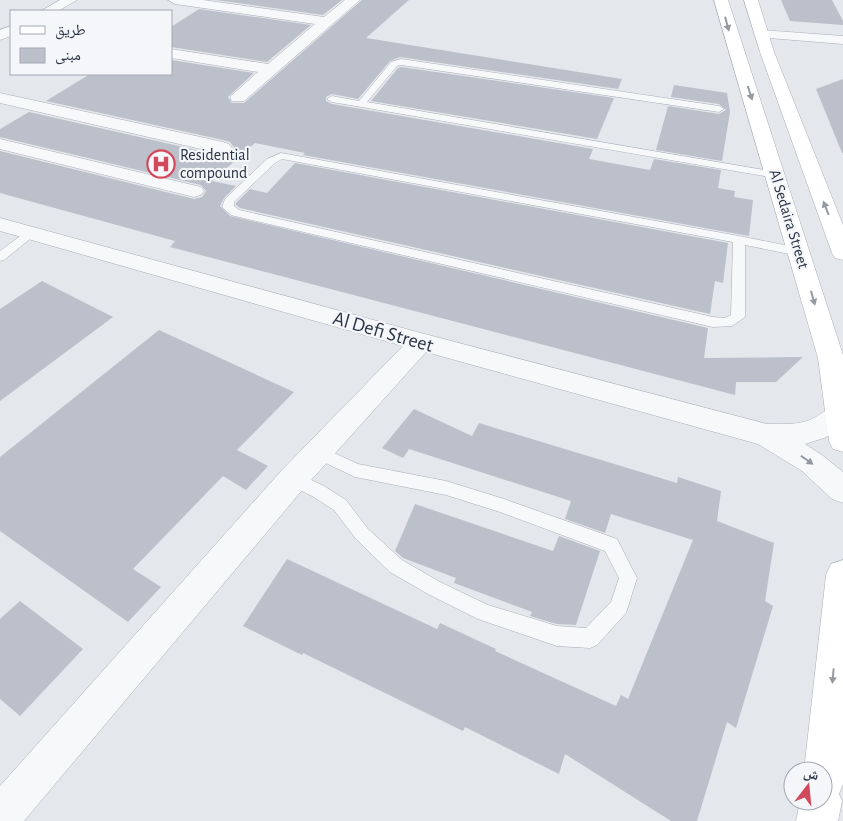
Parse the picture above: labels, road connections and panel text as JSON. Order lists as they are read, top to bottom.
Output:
{
  "streets": {
    "main road": ["Al Sedaira Street"],
    "street": ["Al Defi Street"]
  },
  "crossings": [
    ["Al Sedaira Street", "Al Defi Street"]
  ],
  "places": {
    "hospital": ["Residential compound"]
  },
  "legend": ["طريق", "مبنى"],
  "north": "top"
}
